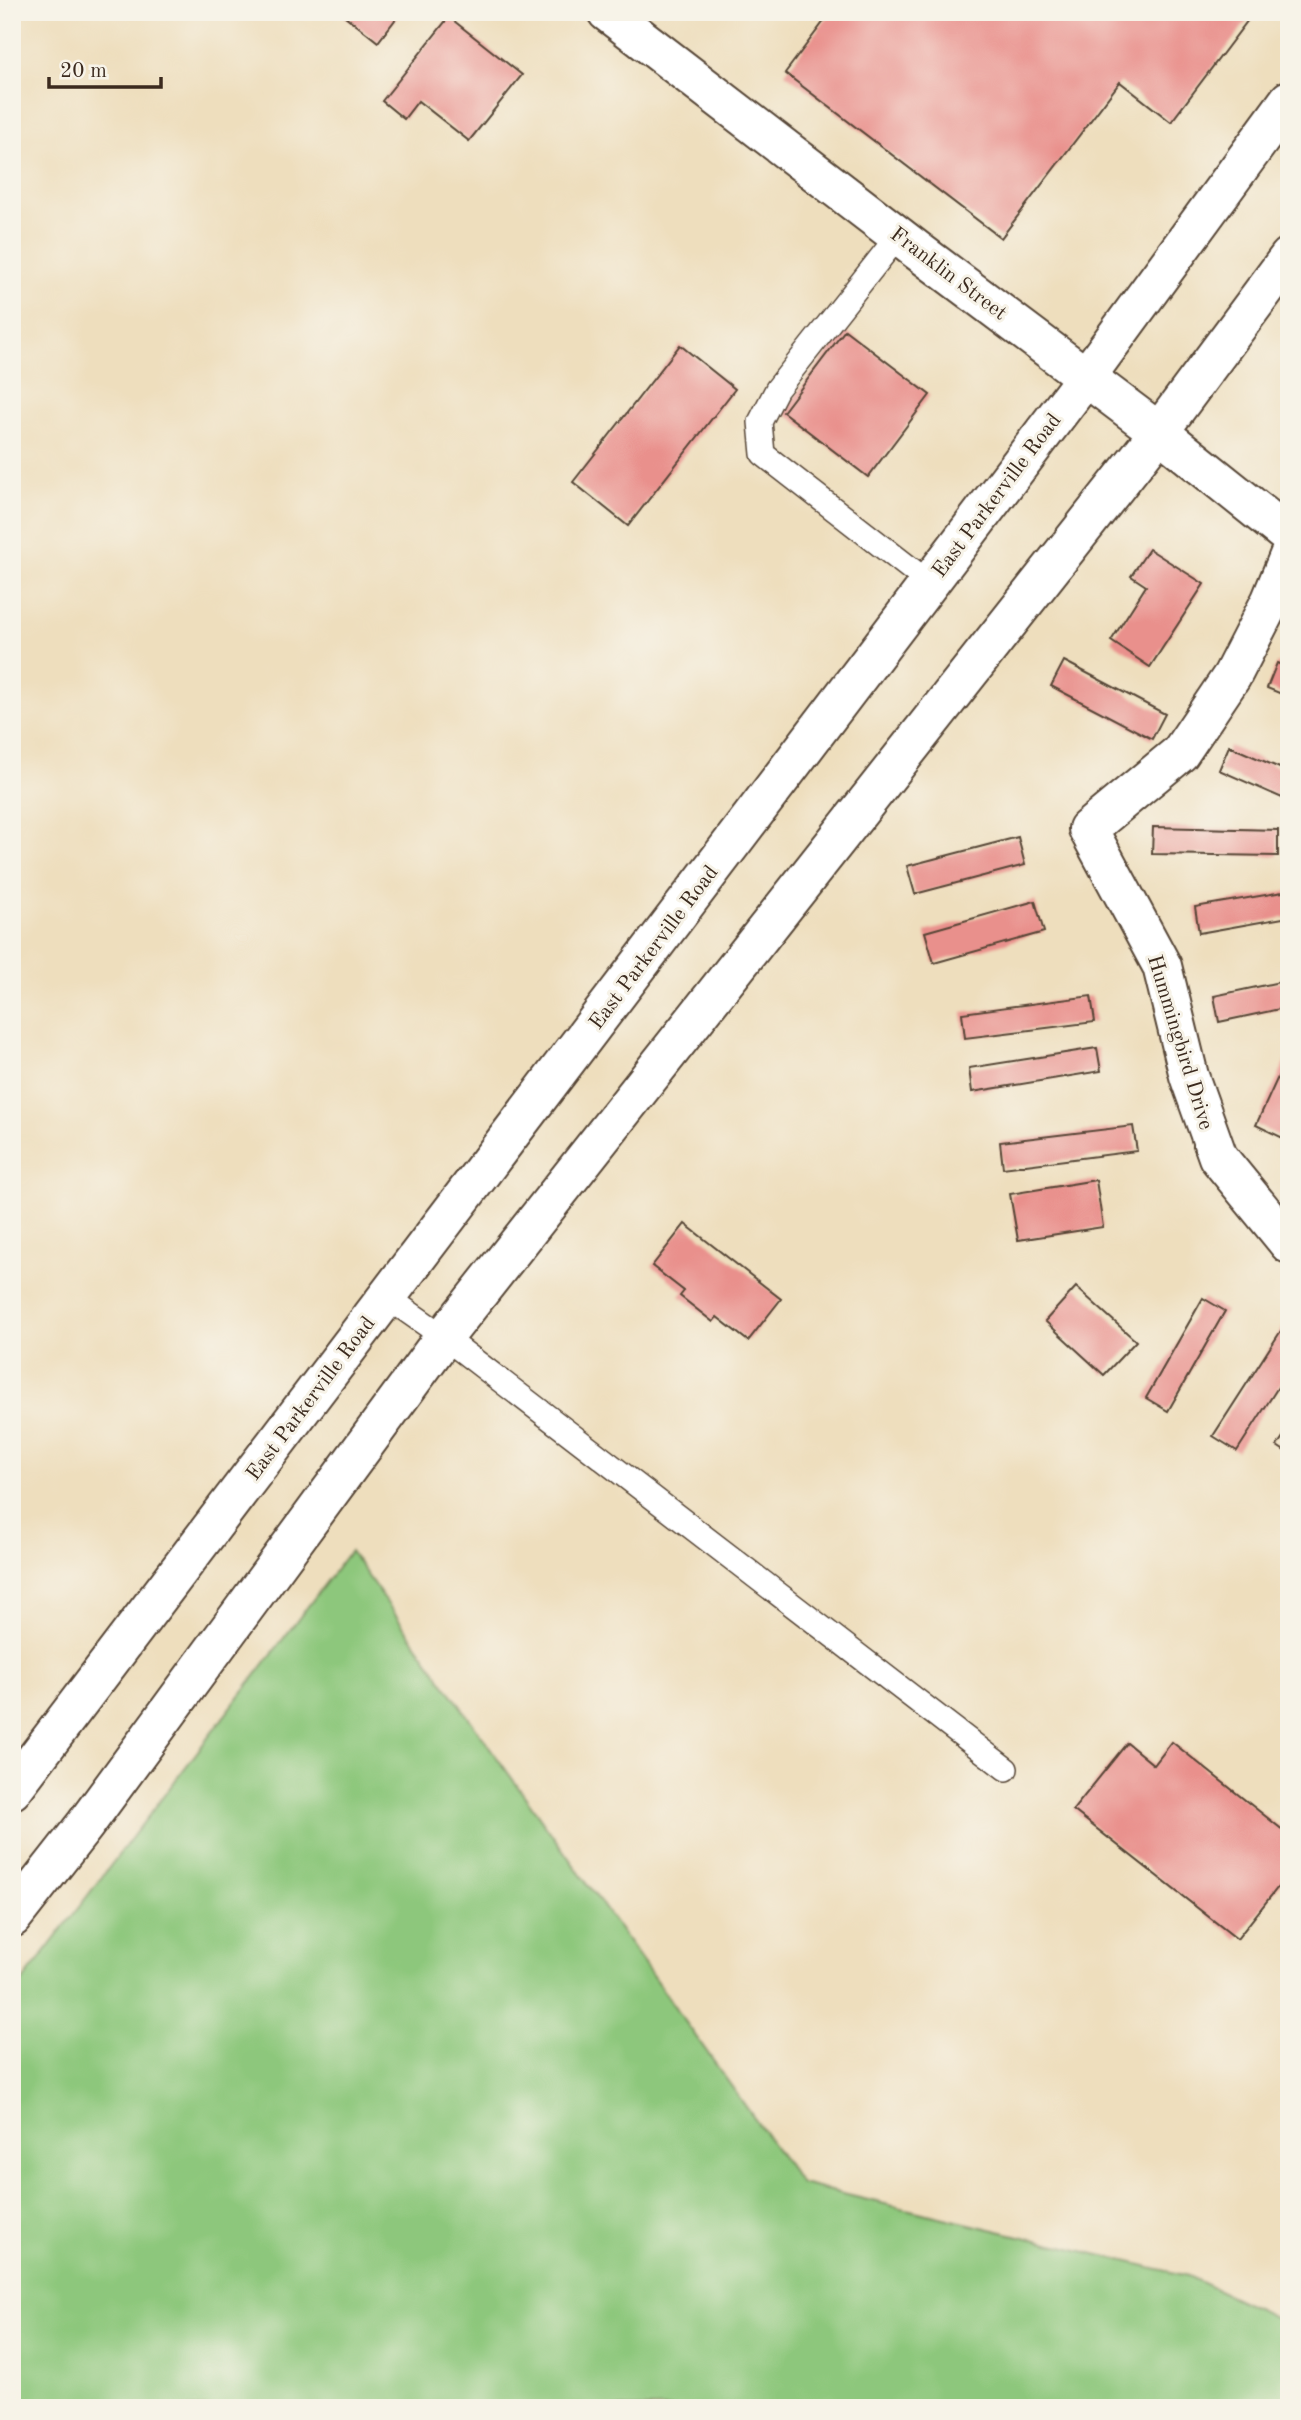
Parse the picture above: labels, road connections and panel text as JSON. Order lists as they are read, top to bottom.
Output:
{
  "streets": {
    "main road": ["Franklin Street", "East Parkerville Road", "Hummingbird Drive"]
  },
  "crossings": [
    ["Franklin Street", "East Parkerville Road"]
  ],
  "scale_bar": "20 m"
}
